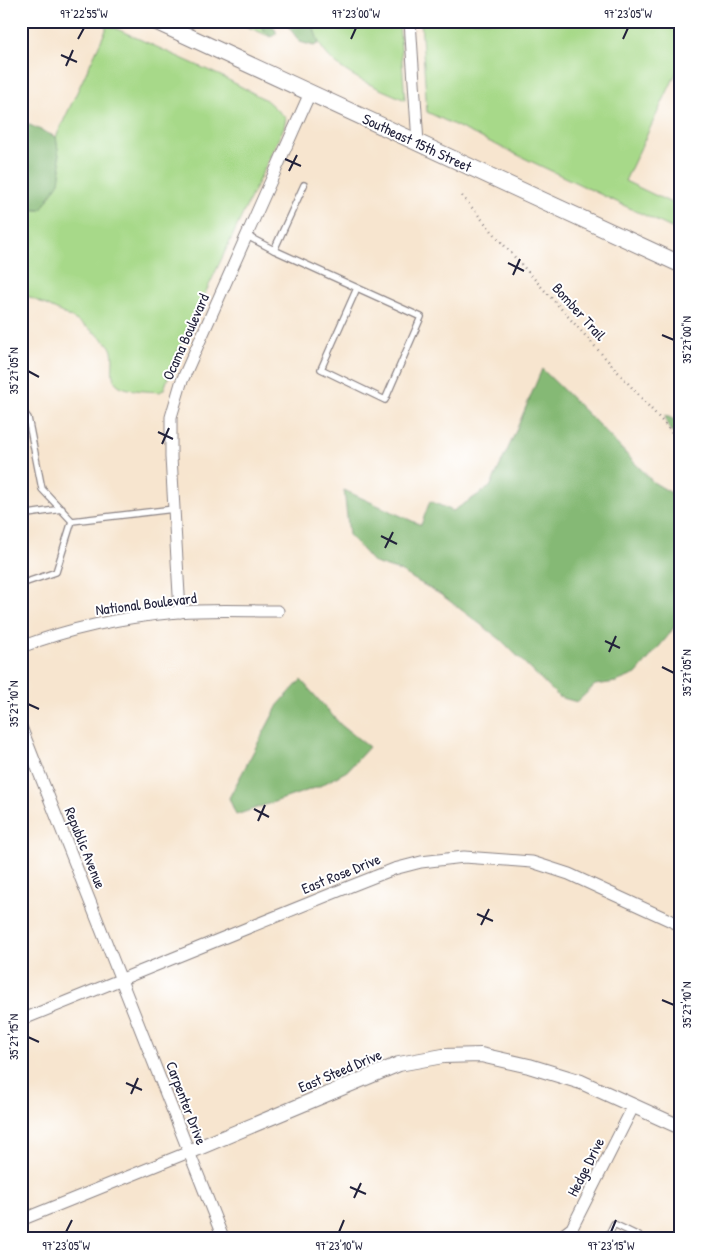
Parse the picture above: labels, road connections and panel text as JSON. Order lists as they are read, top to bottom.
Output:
{
  "streets": {
    "main road": ["Southeast 15th Street"],
    "street": [
      "Ocama Boulevard",
      "National Boulevard",
      "Republic Avenue",
      "East Rose Drive",
      "East Steed Drive",
      "Carpenter Drive",
      "Hedge Drive"
    ],
    "path": ["Bomber Trail"]
  },
  "crossings": [
    ["Southeast 15th Street", "Ocama Boulevard"],
    ["Ocama Boulevard", "National Boulevard"],
    ["Republic Avenue", "East Rose Drive"],
    ["Republic Avenue", "Carpenter Drive"],
    ["East Rose Drive", "Carpenter Drive"],
    ["East Steed Drive", "Carpenter Drive"],
    ["East Steed Drive", "Hedge Drive"]
  ],
  "coordinates": [
    "97°22'55\"W",
    "97°23'00\"W",
    "97°23'05\"W",
    "35°27'00\"N",
    "35°27'05\"N",
    "35°27'10\"N",
    "35°27'15\"N",
    "97°23'10\"W",
    "97°23'15\"W"
  ]
}
